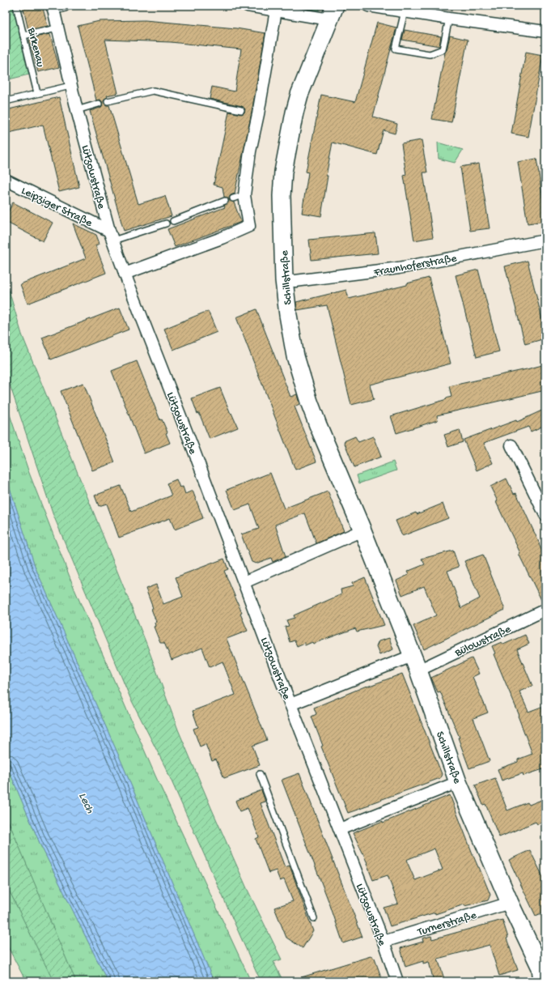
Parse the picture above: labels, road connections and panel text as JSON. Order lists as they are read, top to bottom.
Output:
{
  "streets": {
    "street": [
      "Lützowstraße",
      "Leipziger Straße",
      "Fraunhoferstraße",
      "Schillstraße",
      "Bülowstraße",
      "Turnerstraße"
    ],
    "lane": ["Birkenau"]
  },
  "crossings": [
    ["Lützowstraße", "Leipziger Straße"],
    ["Lützowstraße", "Bülowstraße"],
    ["Lützowstraße", "Turnerstraße"],
    ["Fraunhoferstraße", "Schillstraße"],
    ["Schillstraße", "Bülowstraße"],
    ["Schillstraße", "Turnerstraße"]
  ],
  "water": ["Lech"]
}
